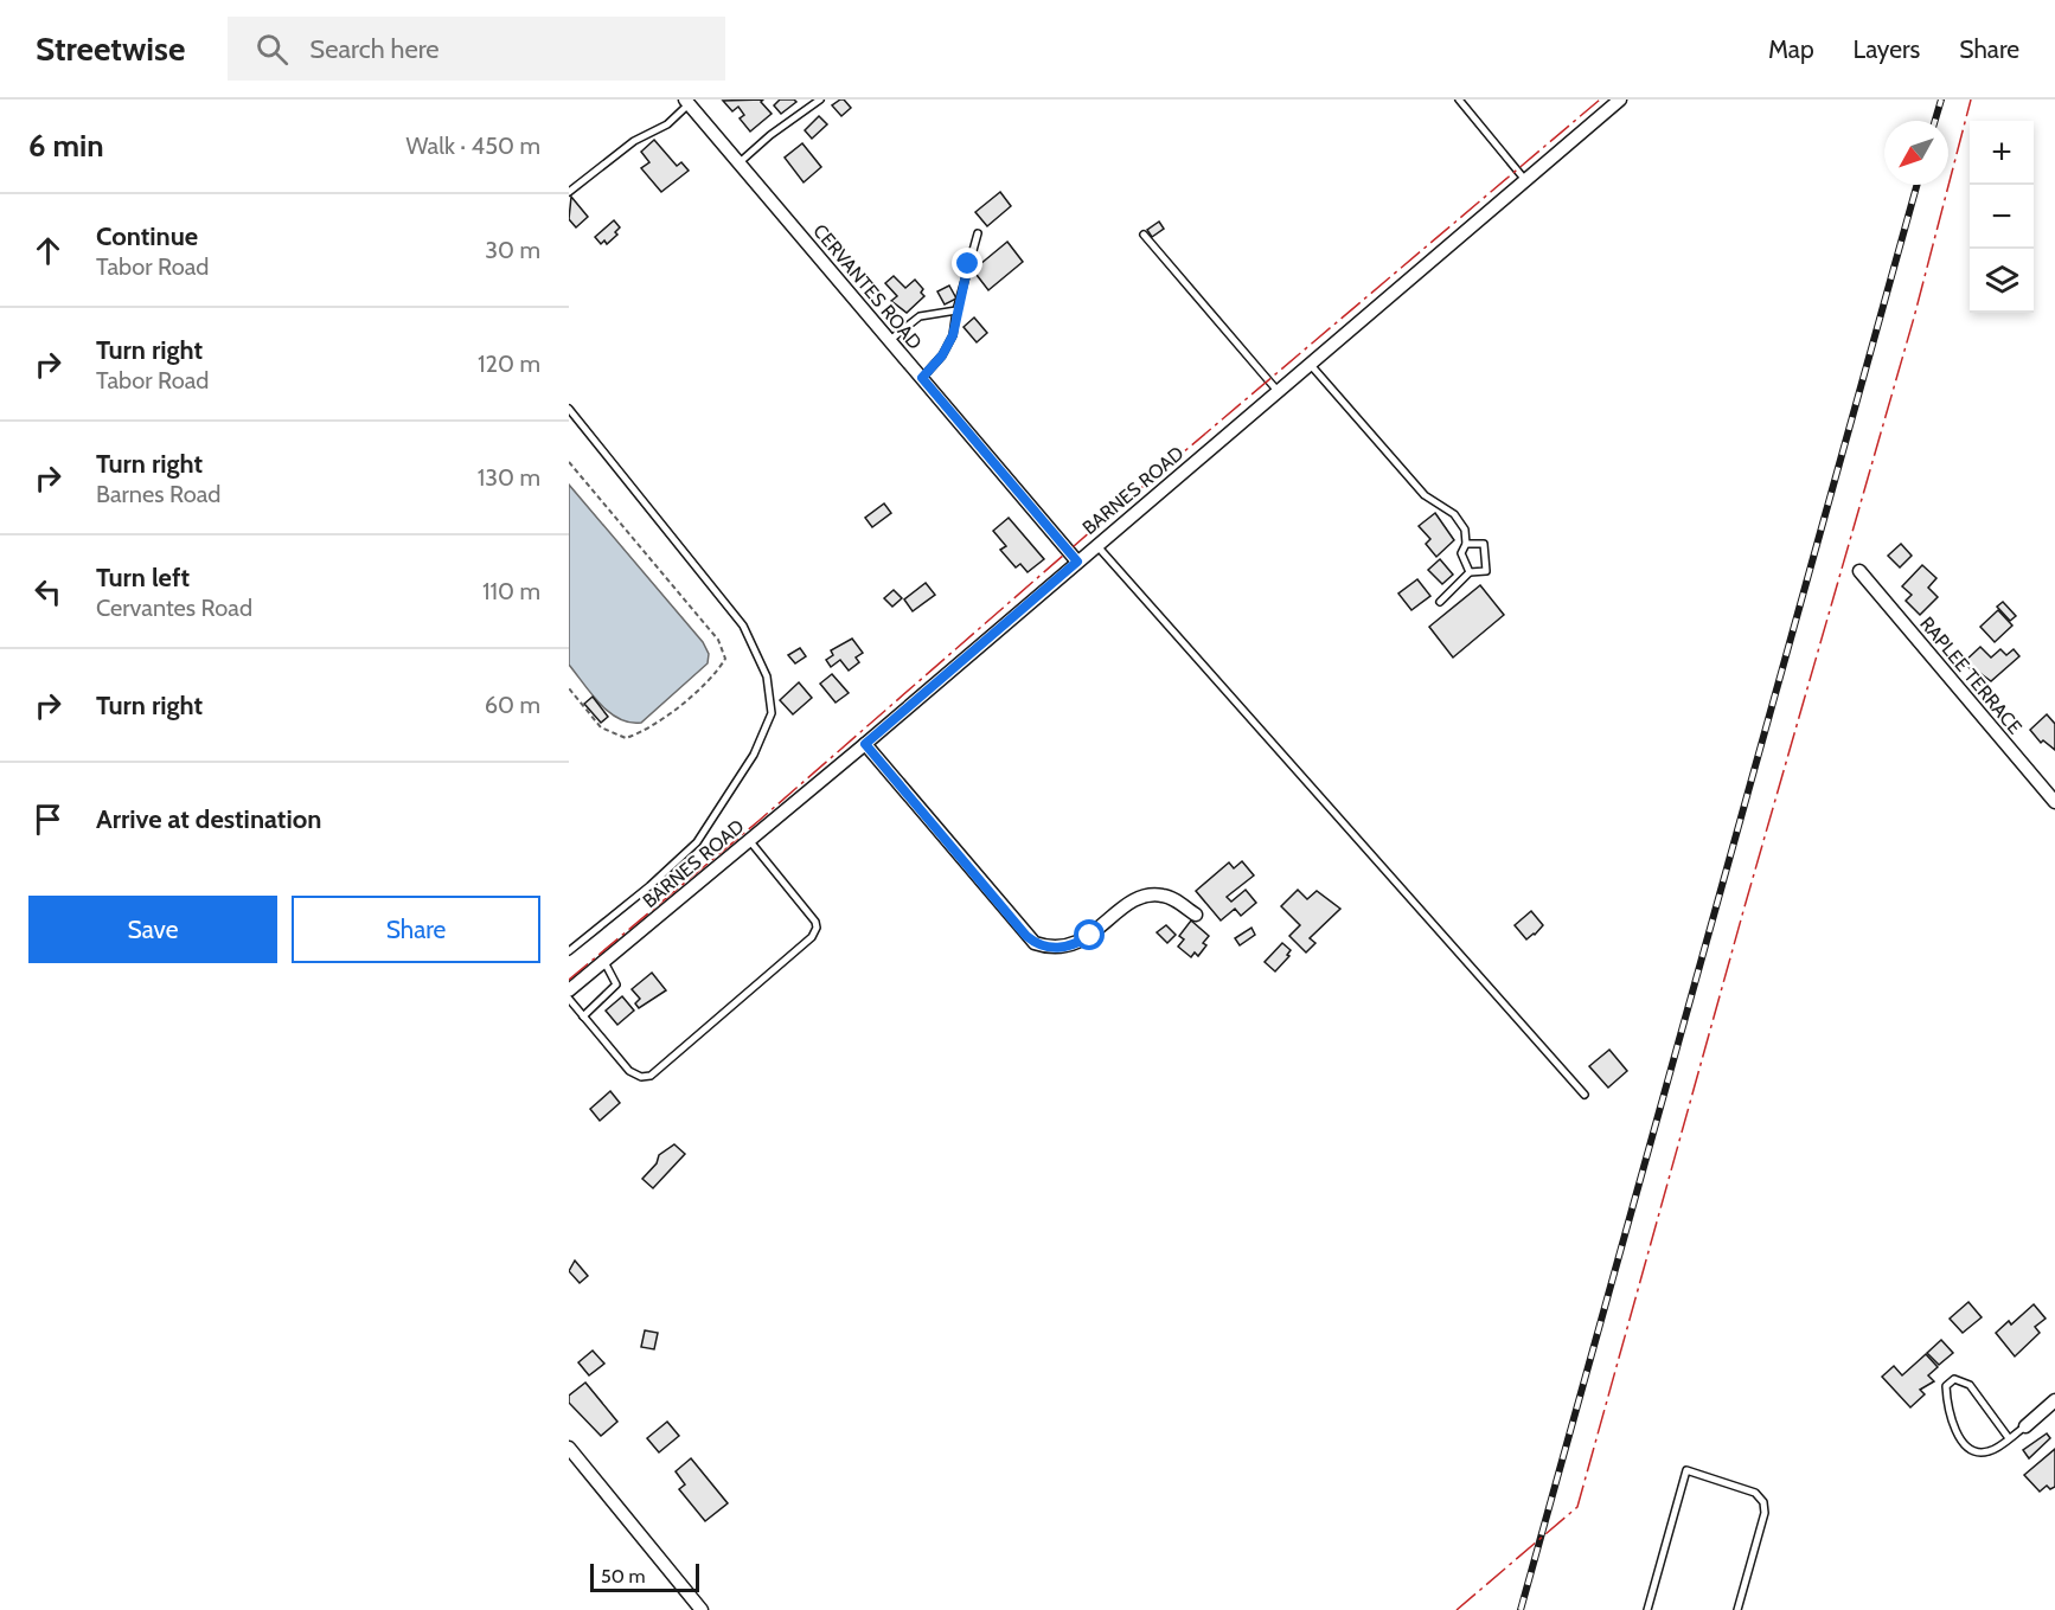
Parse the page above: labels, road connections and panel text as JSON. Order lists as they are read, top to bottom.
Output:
{
  "streets": {
    "street": ["CERVANTES ROAD", "BARNES ROAD", "RAPLEE TERRACE"]
  },
  "crossings": [
    ["CERVANTES ROAD", "BARNES ROAD"]
  ],
  "scale_bar": "50 m",
  "north": "bottom left",
  "page": {
    "header": "Streetwise",
    "search": "Search here",
    "nav": ["Map", "Layers", "Share"],
    "heading": ["6 min", "Walk · 450 m"],
    "map_buttons": ["+", "−"],
    "list": [
      ["Continue", "Tabor Road", "30 m"],
      ["Turn right", "Tabor Road", "120 m"],
      ["Turn right", "Barnes Road", "130 m"],
      ["Turn left", "Cervantes Road", "110 m"],
      ["Turn right", "60 m"],
      "Arrive at destination"
    ],
    "buttons": ["Save", "Share"],
    "scale": "50 m"
  }
}
